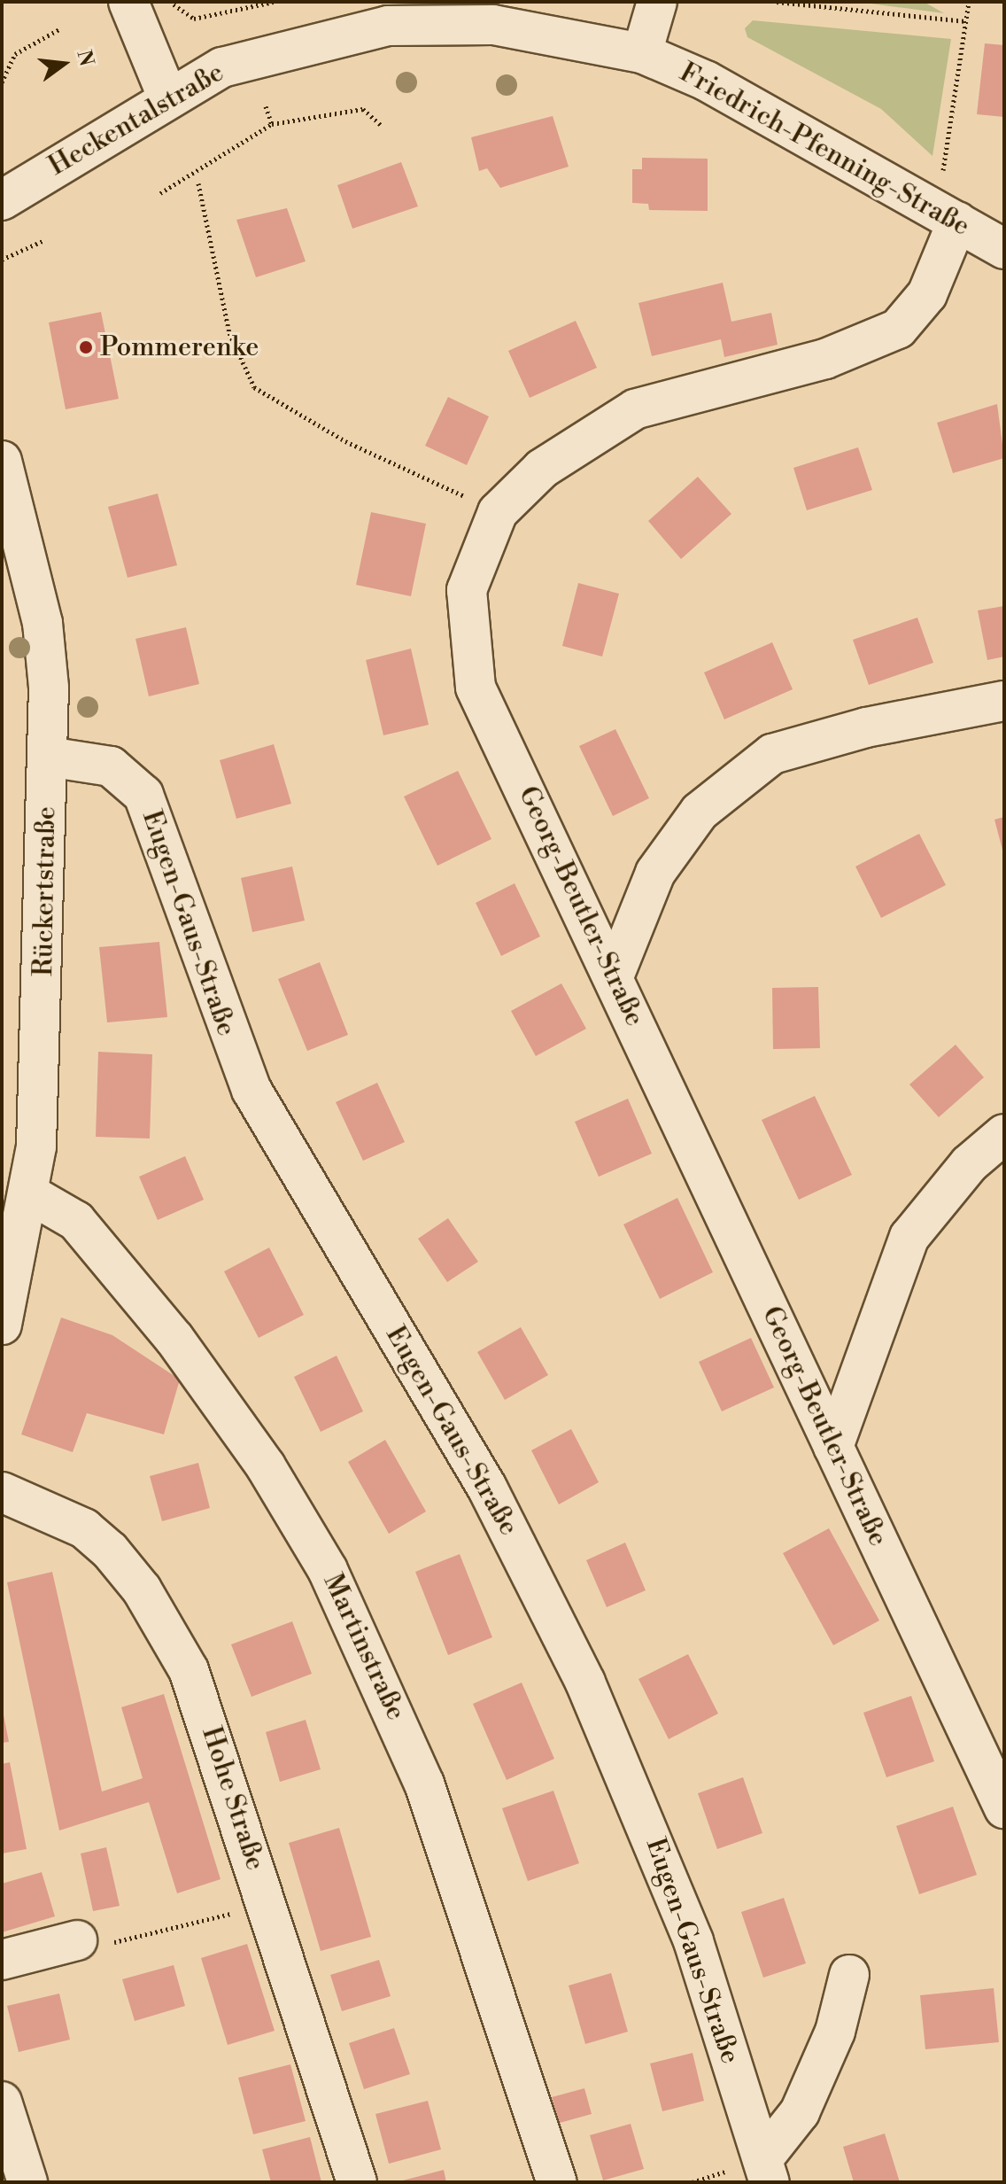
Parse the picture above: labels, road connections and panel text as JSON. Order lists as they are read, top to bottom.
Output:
{
  "streets": {
    "street": [
      "Heckentalstraße",
      "Friedrich-Pfenning-Straße",
      "Rückertstraße",
      "Georg-Beutler-Straße",
      "Eugen-Gaus-Straße",
      "Martinstraße",
      "Hohe Straße"
    ]
  },
  "crossings": [
    ["Heckentalstraße", "Friedrich-Pfenning-Straße"],
    ["Friedrich-Pfenning-Straße", "Georg-Beutler-Straße"],
    ["Rückertstraße", "Eugen-Gaus-Straße"],
    ["Rückertstraße", "Martinstraße"]
  ],
  "places": ["Pommerenke"],
  "north": "right"
}
